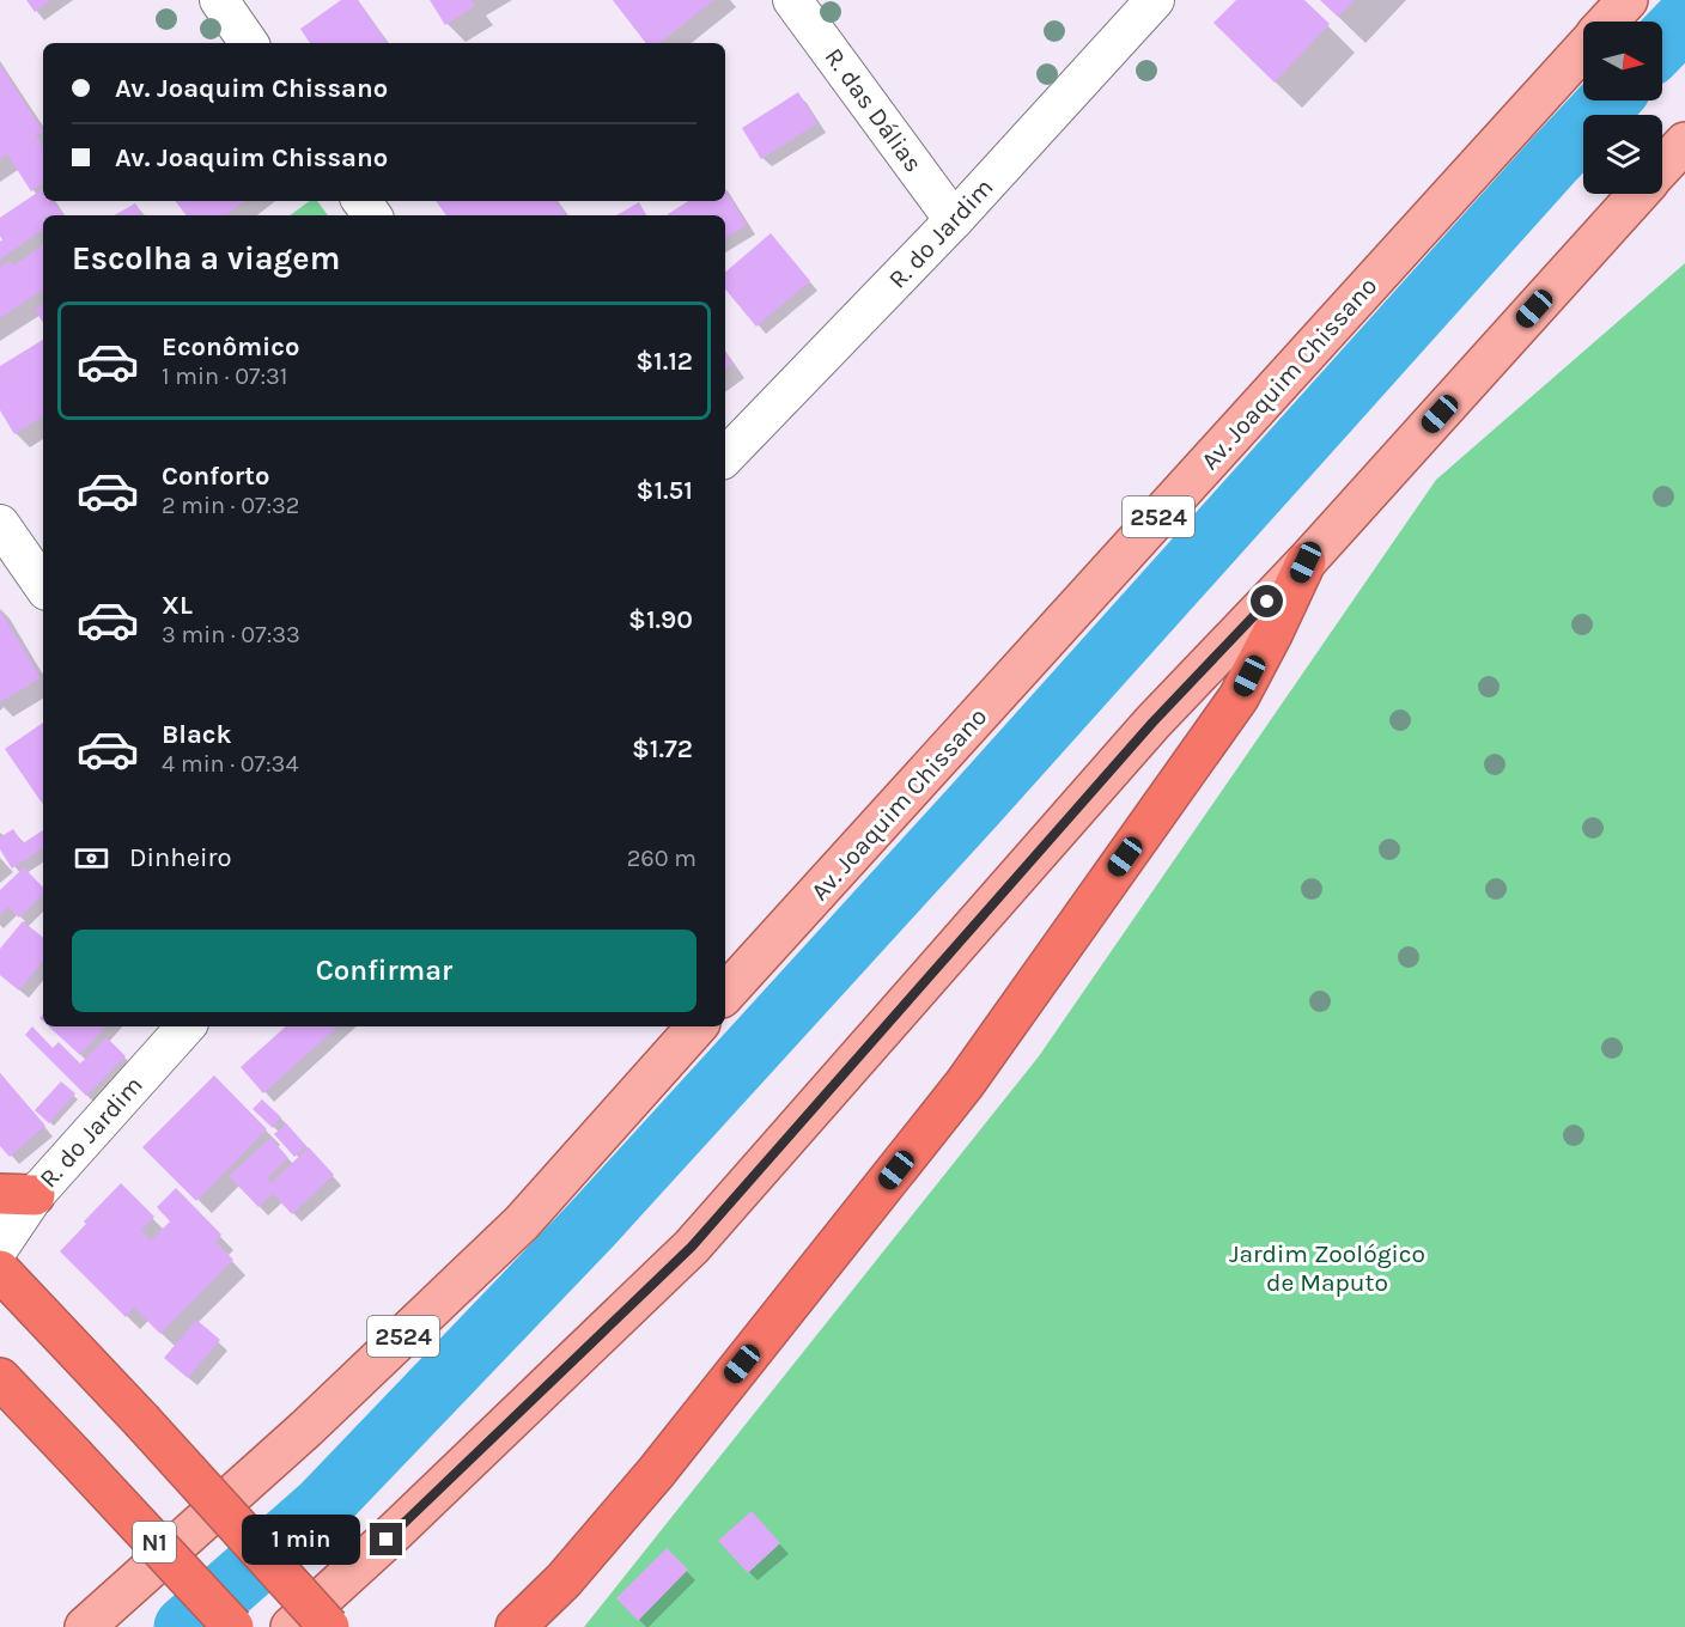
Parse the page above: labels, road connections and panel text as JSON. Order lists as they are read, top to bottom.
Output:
{
  "streets": {
    "highway": ["N1"],
    "main road": ["Av. Joaquim Chissano", "2524"],
    "street": ["R. das Dálias", "R. do Jardim"]
  },
  "crossings": [
    ["R. das Dálias", "R. do Jardim"]
  ],
  "parks": ["Jardim Zoológico de Maputo"],
  "north": "right",
  "page": {
    "banner": ["Av. Joaquim Chissano", "Av. Joaquim Chissano"],
    "heading": "Escolha a viagem",
    "list": [
      {
        "name": "Econômico",
        "note": "1 min · 07:31",
        "value": "$1.12"
      },
      {
        "name": "Conforto",
        "note": "2 min · 07:32",
        "value": "$1.51"
      },
      {
        "name": "XL",
        "note": "3 min · 07:33",
        "value": "$1.90"
      },
      {
        "name": "Black",
        "note": "4 min · 07:34",
        "value": "$1.72"
      }
    ],
    "pay": ["Dinheiro", "260 m"],
    "buttons": "Confirmar",
    "bubble": "1 min"
  }
}
